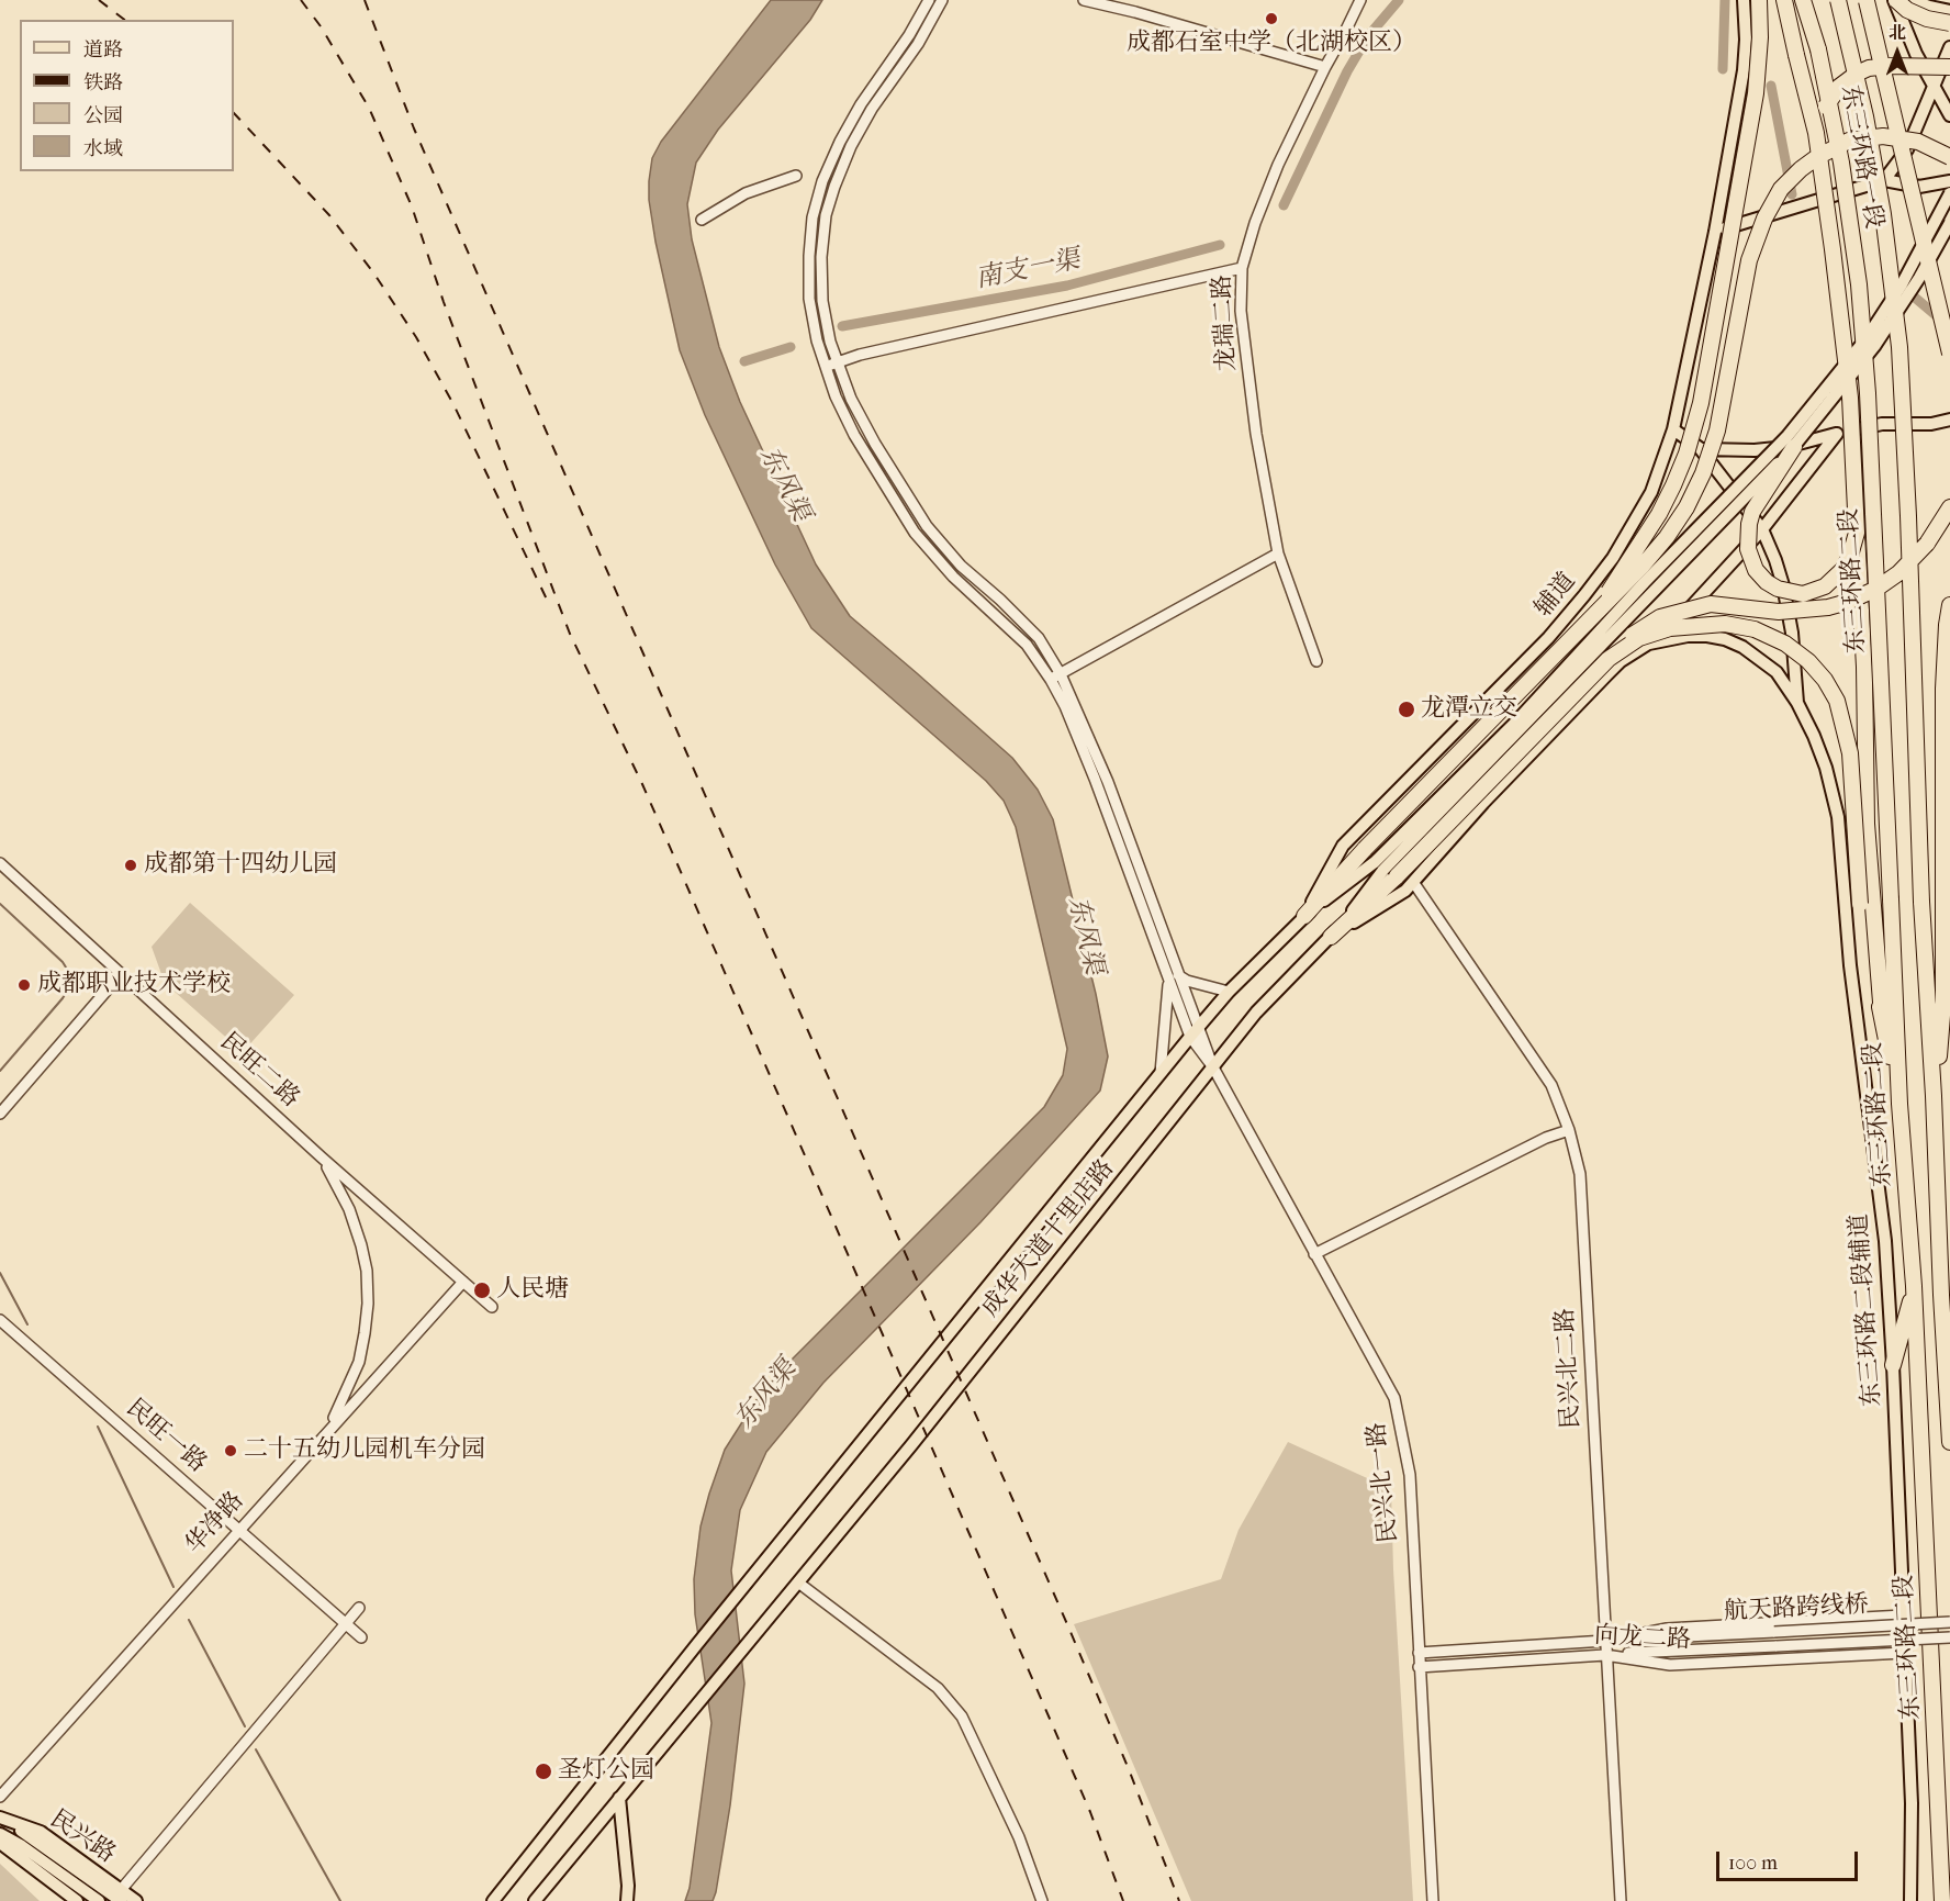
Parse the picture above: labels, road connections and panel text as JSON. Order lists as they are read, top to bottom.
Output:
{
  "streets": {
    "highway": ["东三环路一段", "东三环路二段"],
    "main road": [
      "辅道",
      "成华大道十里店路",
      "东三环路二段辅道",
      "民兴路"
    ],
    "street": [
      "龙瑞二路",
      "民旺二路",
      "民兴北二路",
      "民旺一路",
      "民兴北一路",
      "华净路",
      "航天路跨线桥",
      "向龙二路"
    ]
  },
  "crossings": [
    ["东三环路一段", "东三环路二段"],
    ["辅道", "成华大道十里店路"],
    ["民旺二路", "华净路"],
    ["成华大道十里店路", "东三环路二段辅道"],
    ["成华大道十里店路", "民兴北二路"],
    ["成华大道十里店路", "民兴北一路"],
    ["东三环路二段辅道", "向龙二路"],
    ["民兴北二路", "航天路跨线桥"],
    ["民兴北二路", "向龙二路"],
    ["民旺一路", "华净路"],
    ["民兴北一路", "向龙二路"],
    ["航天路跨线桥", "向龙二路"]
  ],
  "water": ["南支一渠", "东风渠"],
  "places": [
    "成都石室中学（北湖校区）",
    "龙潭立交",
    "成都第十四幼儿园",
    "成都职业技术学校",
    "人民塘",
    "二十五幼儿园机车分园",
    "圣灯公园"
  ],
  "legend": [
    "道路",
    "铁路",
    "公园",
    "水域"
  ],
  "scale_bar": "100 m",
  "north": "top"
}
